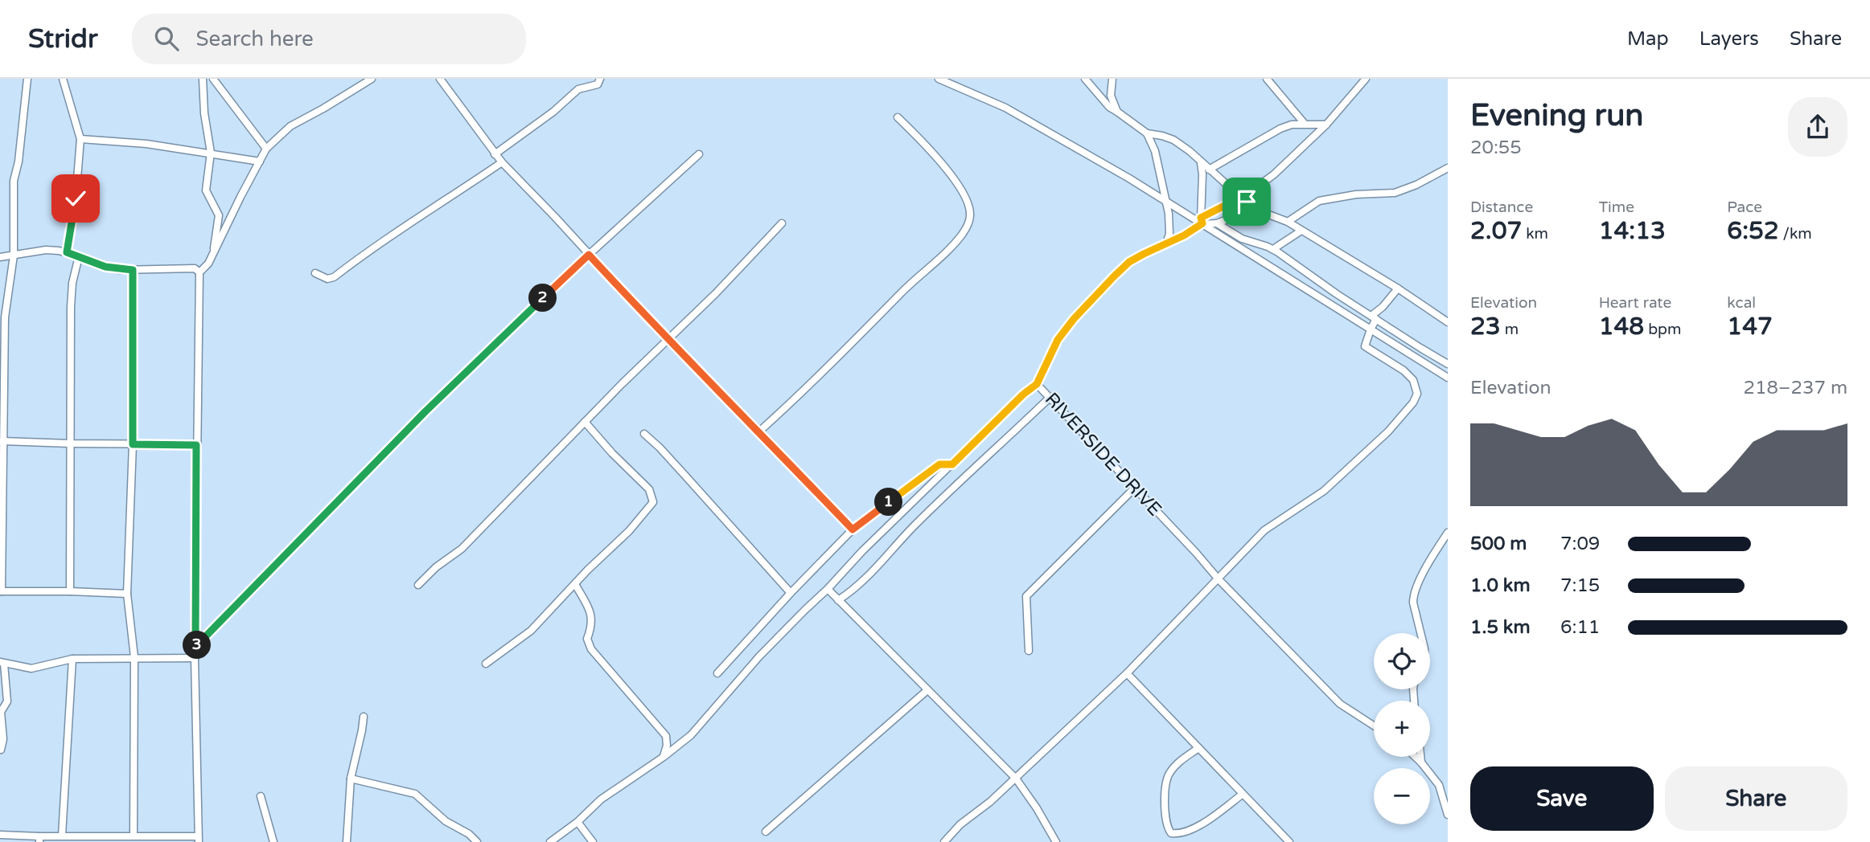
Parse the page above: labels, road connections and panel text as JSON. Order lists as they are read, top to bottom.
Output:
{
  "streets": {
    "street": ["RIVERSIDE DRIVE"]
  },
  "page": {
    "header": "Stridr",
    "search": "Search here",
    "nav": ["Map", "Layers", "Share"],
    "heading": ["Evening run", "20:55"],
    "stats": [
      ["Distance", "2.07 km"],
      ["Time", "14:13"],
      ["Pace", "6:52 /km"],
      ["Elevation", "23 m"],
      ["Heart rate", "148 bpm"],
      ["kcal", "147"]
    ],
    "pins": ["2", "1", "3"],
    "chart": ["Elevation", "218–237 m"],
    "list": [
      {
        "name": "500 m",
        "note": "7:09"
      },
      {
        "name": "1.0 km",
        "note": "7:15"
      },
      {
        "name": "1.5 km",
        "note": "6:11"
      }
    ],
    "map_buttons": ["+", "−"],
    "buttons": ["Save", "Share"]
  }
}
